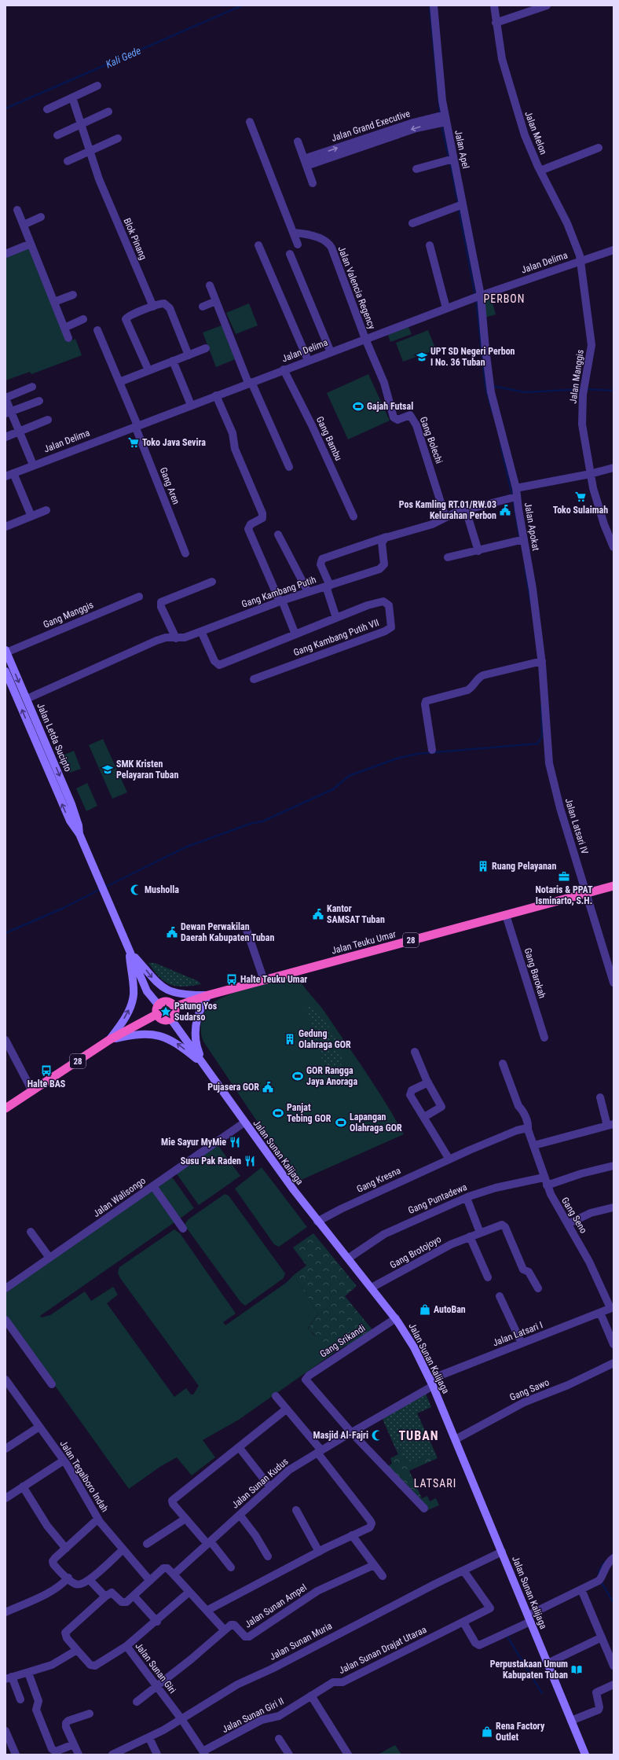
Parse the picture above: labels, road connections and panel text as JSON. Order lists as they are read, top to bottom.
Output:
{
  "streets": {
    "highway": ["28", "Jalan Teuku Umar"],
    "main road": ["Jalan Letda Sucipto", "Jalan Sunan Kalijaga"],
    "street": [
      "Jalan Grand Executive",
      "Jalan Melon",
      "Jalan Apel",
      "Blok Pinang",
      "Jalan Delima",
      "Jalan Valencia Regency",
      "Jalan Manggis",
      "Gang Bambu",
      "Gang Bolechi",
      "Gang Aren",
      "Jalan Apokat",
      "Gang Kambang Putih",
      "Gang Manggis",
      "Gang Kambang Putih VII",
      "Jalan Latsari IV",
      "Gang Barokah",
      "Gang Kresna",
      "Jalan Walisongo",
      "Gang Puntadewa",
      "Gang Seno",
      "Gang Brotojoyo",
      "Jalan Latsari I",
      "Gang Srikandi",
      "Gang Sawo",
      "Jalan Tegalboro Indah",
      "Jalan Sunan Kudus",
      "Jalan Sunan Ampel",
      "Jalan Sunan Muria",
      "Jalan Sunan Drajat Utaraa",
      "Jalan Sunan Giri",
      "Jalan Sunan Giri II"
    ]
  },
  "crossings": [
    ["Jalan Grand Executive", "Jalan Apel"],
    ["Jalan Melon", "Jalan Delima"],
    ["Jalan Melon", "Jalan Manggis"],
    ["Jalan Apel", "Jalan Delima"],
    ["Jalan Apel", "Jalan Apokat"],
    ["Jalan Delima", "Jalan Valencia Regency"],
    ["Jalan Delima", "Jalan Manggis"],
    ["Jalan Delima", "Gang Bambu"],
    ["Jalan Delima", "Gang Bolechi"],
    ["Jalan Delima", "Gang Aren"],
    ["Jalan Delima", "Jalan Apokat"],
    ["Jalan Valencia Regency", "Gang Bolechi"],
    ["Jalan Apokat", "Jalan Latsari IV"],
    ["Gang Kambang Putih", "Gang Kambang Putih VII"],
    ["Gang Kambang Putih", "Jalan Letda Sucipto"],
    ["Gang Manggis", "Jalan Letda Sucipto"],
    ["Jalan Letda Sucipto", "28"],
    ["Jalan Letda Sucipto", "Jalan Teuku Umar"],
    ["Jalan Letda Sucipto", "Jalan Sunan Kalijaga"],
    ["Jalan Latsari IV", "Jalan Teuku Umar"],
    ["28", "Jalan Teuku Umar"],
    ["28", "Jalan Sunan Kalijaga"],
    ["Jalan Teuku Umar", "Gang Barokah"],
    ["Jalan Teuku Umar", "Jalan Sunan Kalijaga"],
    ["Jalan Sunan Kalijaga", "Gang Kresna"],
    ["Jalan Sunan Kalijaga", "Jalan Walisongo"],
    ["Jalan Sunan Kalijaga", "Gang Puntadewa"],
    ["Jalan Sunan Kalijaga", "Gang Brotojoyo"],
    ["Jalan Sunan Kalijaga", "Jalan Latsari I"],
    ["Jalan Sunan Kalijaga", "Gang Srikandi"],
    ["Jalan Sunan Kalijaga", "Gang Sawo"],
    ["Jalan Sunan Kalijaga", "Jalan Sunan Kudus"],
    ["Jalan Sunan Kalijaga", "Jalan Sunan Muria"],
    ["Gang Kresna", "Gang Seno"],
    ["Gang Puntadewa", "Gang Seno"],
    ["Gang Seno", "Jalan Latsari I"],
    ["Jalan Latsari I", "Jalan Sunan Kudus"],
    ["Gang Srikandi", "Jalan Sunan Kudus"],
    ["Jalan Sunan Ampel", "Jalan Sunan Giri"],
    ["Jalan Sunan Muria", "Jalan Sunan Drajat Utaraa"],
    ["Jalan Sunan Muria", "Jalan Sunan Giri"],
    ["Jalan Sunan Drajat Utaraa", "Jalan Sunan Giri II"],
    ["Jalan Sunan Giri", "Jalan Sunan Giri II"]
  ],
  "districts": ["PERBON", "TUBAN", "LATSARI"],
  "water": ["Kali Gede"],
  "places": {
    "school or university": ["UPT SD Negeri Perbon I No. 36 Tuban", "SMK Kristen Pelayaran Tuban"],
    "sports": [
      "Gajah Futsal",
      "GOR Rangga Jaya Anoraga",
      "Panjat Tebing GOR",
      "Lapangan Olahraga GOR"
    ],
    "supermarket": ["Toko Java Sevira", "Toko Sulaimah"],
    "public building": [
      "Pos Kamling RT.01/RW.03 Kelurahan Perbon",
      "Kantor SAMSAT Tuban",
      "Dewan Perwakilan Daerah Kabupaten Tuban",
      "Pujasera GOR"
    ],
    "building": ["Ruang Pelayanan", "Gedung Olahraga GOR"],
    "office": ["Notaris & PPAT Isminarto, S.H."],
    "mosque": ["Musholla", "Masjid Al-Fajri"],
    "bus stop": ["Halte Teuku Umar", "Halte BAS"],
    "place": ["Patung Yos Sudarso"],
    "restaurant": ["Mie Sayur MyMie", "Susu Pak Raden"],
    "shop": ["AutoBan", "Rena Factory Outlet"],
    "library": ["Perpustakaan Umum Kabupaten Tuban"]
  }
}
